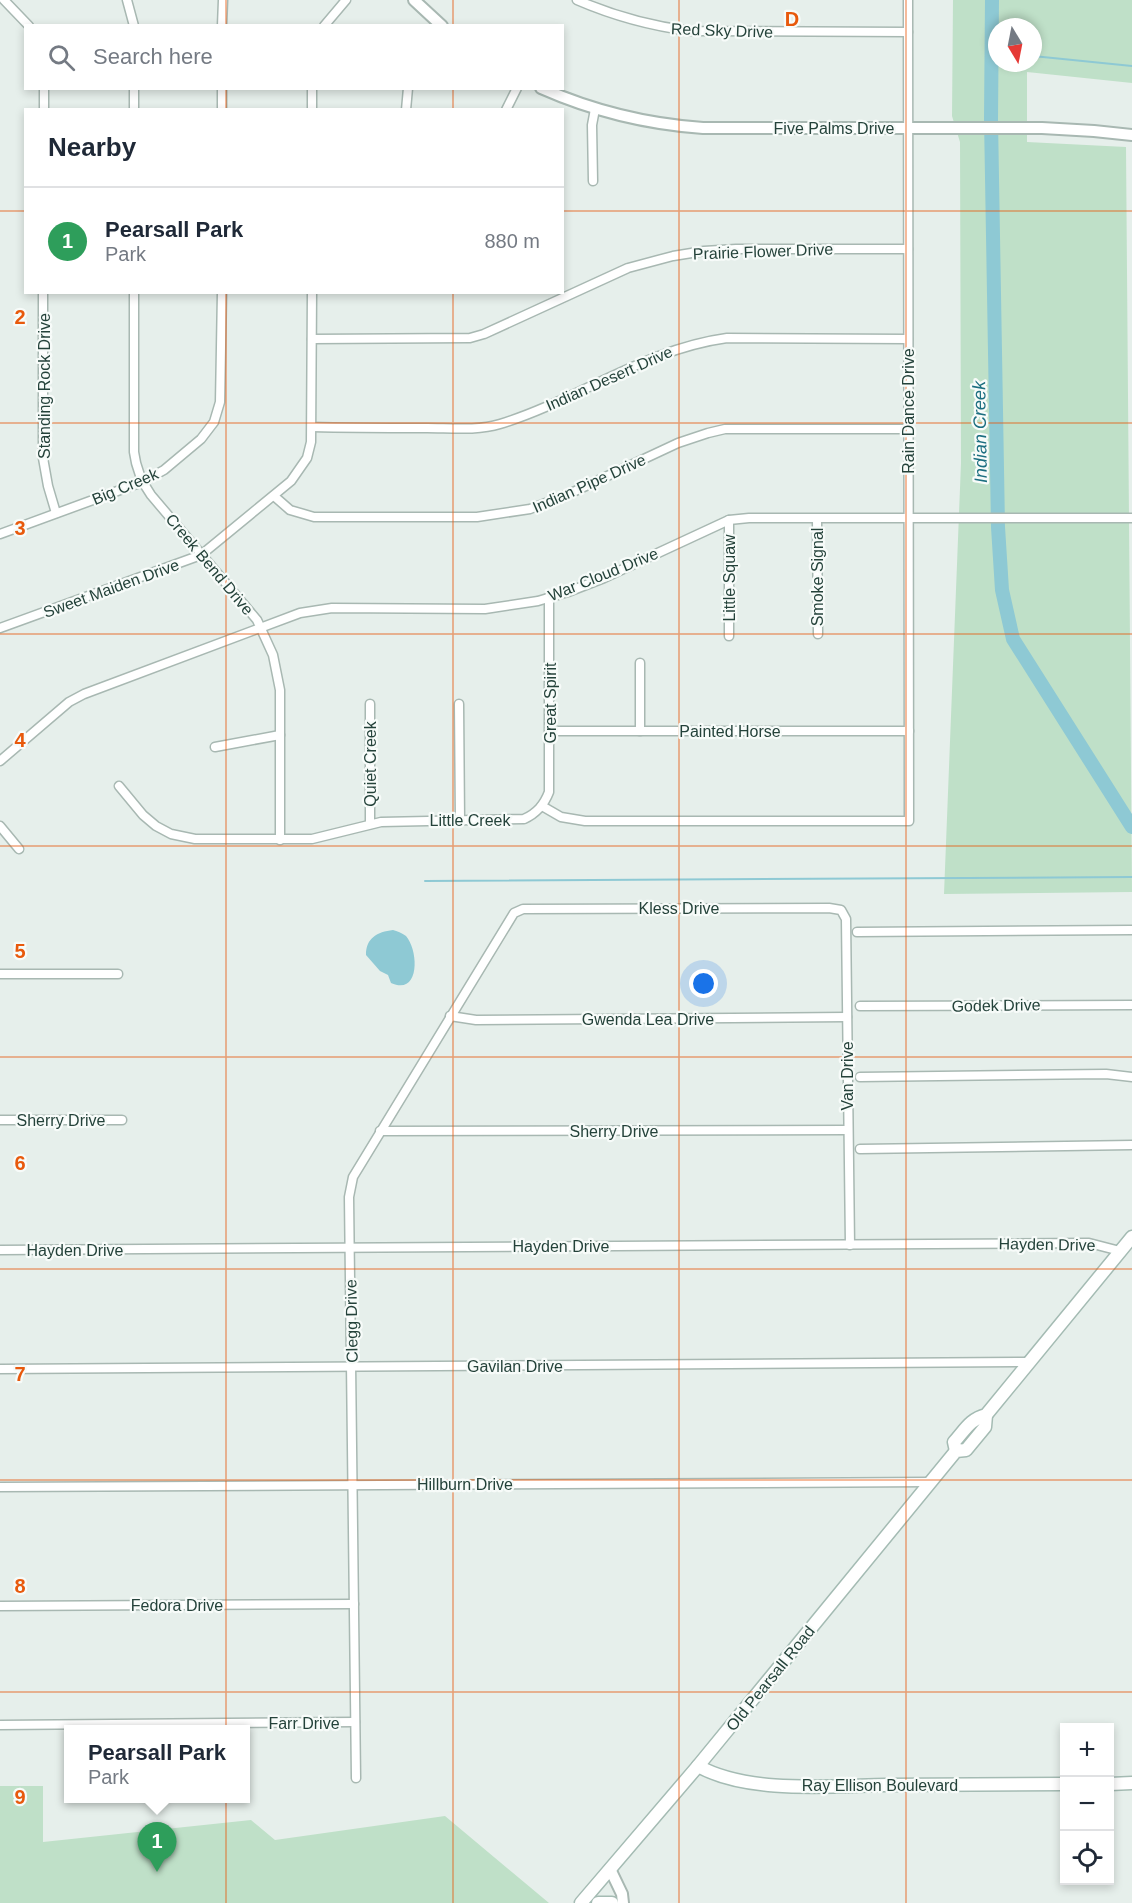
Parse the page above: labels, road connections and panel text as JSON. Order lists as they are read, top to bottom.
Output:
{
  "streets": {
    "main road": ["Old Pearsall Road", "Ray Ellison Boulevard"],
    "street": [
      "Red Sky Drive",
      "Five Palms Drive",
      "Prairie Flower Drive",
      "Indian Desert Drive",
      "Standing Rock Drive",
      "Rain Dance Drive",
      "Indian Pipe Drive",
      "Big Creek",
      "Creek Bend Drive",
      "War Cloud Drive",
      "Smoke Signal",
      "Little Squaw",
      "Sweet Maiden Drive",
      "Great Spirit",
      "Painted Horse",
      "Quiet Creek",
      "Little Creek",
      "Kless Drive",
      "Godek Drive",
      "Gwenda Lea Drive",
      "Van Drive",
      "Sherry Drive",
      "Hayden Drive",
      "Clegg Drive",
      "Gavilan Drive",
      "Hillburn Drive",
      "Fedora Drive",
      "Farr Drive"
    ]
  },
  "crossings": [
    ["Red Sky Drive", "Rain Dance Drive"],
    ["Five Palms Drive", "Rain Dance Drive"],
    ["Prairie Flower Drive", "Rain Dance Drive"],
    ["Prairie Flower Drive", "Sweet Maiden Drive"],
    ["Indian Desert Drive", "Rain Dance Drive"],
    ["Indian Desert Drive", "Sweet Maiden Drive"],
    ["Standing Rock Drive", "Big Creek"],
    ["Rain Dance Drive", "Indian Pipe Drive"],
    ["Rain Dance Drive", "War Cloud Drive"],
    ["Rain Dance Drive", "Great Spirit"],
    ["Rain Dance Drive", "Painted Horse"],
    ["Rain Dance Drive", "Little Creek"],
    ["Indian Pipe Drive", "Sweet Maiden Drive"],
    ["Big Creek", "Creek Bend Drive"],
    ["Creek Bend Drive", "War Cloud Drive"],
    ["Creek Bend Drive", "Sweet Maiden Drive"],
    ["Creek Bend Drive", "Little Creek"],
    ["War Cloud Drive", "Smoke Signal"],
    ["War Cloud Drive", "Little Squaw"],
    ["War Cloud Drive", "Great Spirit"],
    ["Great Spirit", "Painted Horse"],
    ["Great Spirit", "Little Creek"],
    ["Quiet Creek", "Little Creek"],
    ["Kless Drive", "Van Drive"],
    ["Kless Drive", "Clegg Drive"],
    ["Gwenda Lea Drive", "Van Drive"],
    ["Gwenda Lea Drive", "Clegg Drive"],
    ["Van Drive", "Sherry Drive"],
    ["Van Drive", "Hayden Drive"],
    ["Sherry Drive", "Clegg Drive"],
    ["Hayden Drive", "Clegg Drive"],
    ["Hayden Drive", "Old Pearsall Road"],
    ["Clegg Drive", "Gavilan Drive"],
    ["Clegg Drive", "Hillburn Drive"],
    ["Clegg Drive", "Fedora Drive"],
    ["Clegg Drive", "Farr Drive"],
    ["Gavilan Drive", "Old Pearsall Road"],
    ["Hillburn Drive", "Old Pearsall Road"],
    ["Old Pearsall Road", "Ray Ellison Boulevard"]
  ],
  "water": ["Indian Creek"],
  "north": "bottom",
  "page": {
    "search": "Search here",
    "heading": "Nearby",
    "list": [
      {
        "mark": "1",
        "name": "Pearsall Park",
        "note": "Park",
        "value": "880 m"
      }
    ],
    "map_buttons": ["+", "−"],
    "popup": ["Pearsall Park", "Park"],
    "pins": "1"
  },
  "grid": {
    "columns": ["D"],
    "rows": [
      "2",
      "3",
      "4",
      "5",
      "6",
      "7",
      "8",
      "9"
    ]
  }
}
